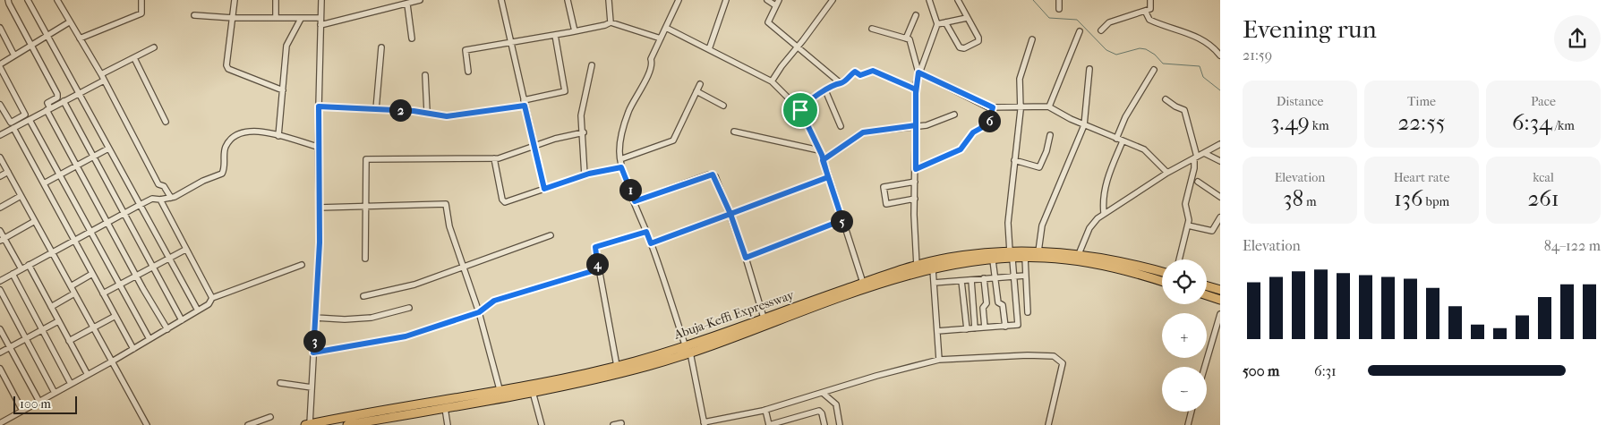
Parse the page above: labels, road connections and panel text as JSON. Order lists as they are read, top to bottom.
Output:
{
  "streets": {
    "highway": ["Abuja-Keffi Expressway"]
  },
  "scale_bar": "100 m",
  "page": {
    "heading": ["Evening run", "21:59"],
    "stats": [
      ["Distance", "3.49 km"],
      ["Time", "22:55"],
      ["Pace", "6:34 /km"],
      ["Elevation", "38 m"],
      ["Heart rate", "136 bpm"],
      ["kcal", "261"]
    ],
    "pins": [
      "2",
      "6",
      "1",
      "5",
      "4",
      "3"
    ],
    "chart": ["Elevation", "84–122 m"],
    "map_buttons": ["+", "−"],
    "list": [
      {
        "name": "500 m",
        "note": "6:31"
      }
    ],
    "scale": "100 m"
  }
}
